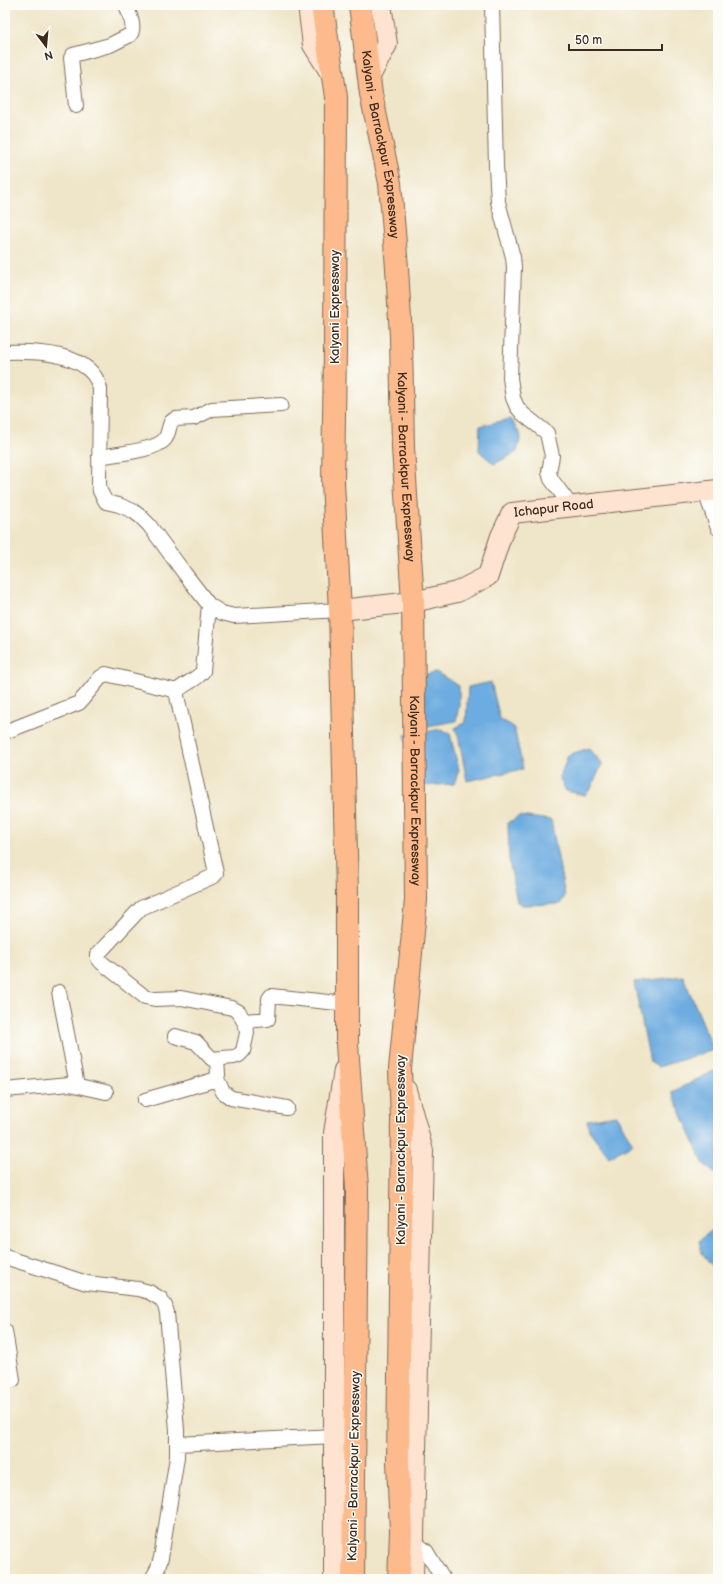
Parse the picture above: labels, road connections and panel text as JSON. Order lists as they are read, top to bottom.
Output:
{
  "streets": {
    "highway": ["Kalyani - Barrackpur Expressway", "Kalyani Expressway"],
    "street": ["Ichapur Road"]
  },
  "crossings": [
    ["Kalyani - Barrackpur Expressway", "Kalyani Expressway"],
    ["Kalyani - Barrackpur Expressway", "Ichapur Road"]
  ],
  "scale_bar": "50 m",
  "north": "bottom"
}
